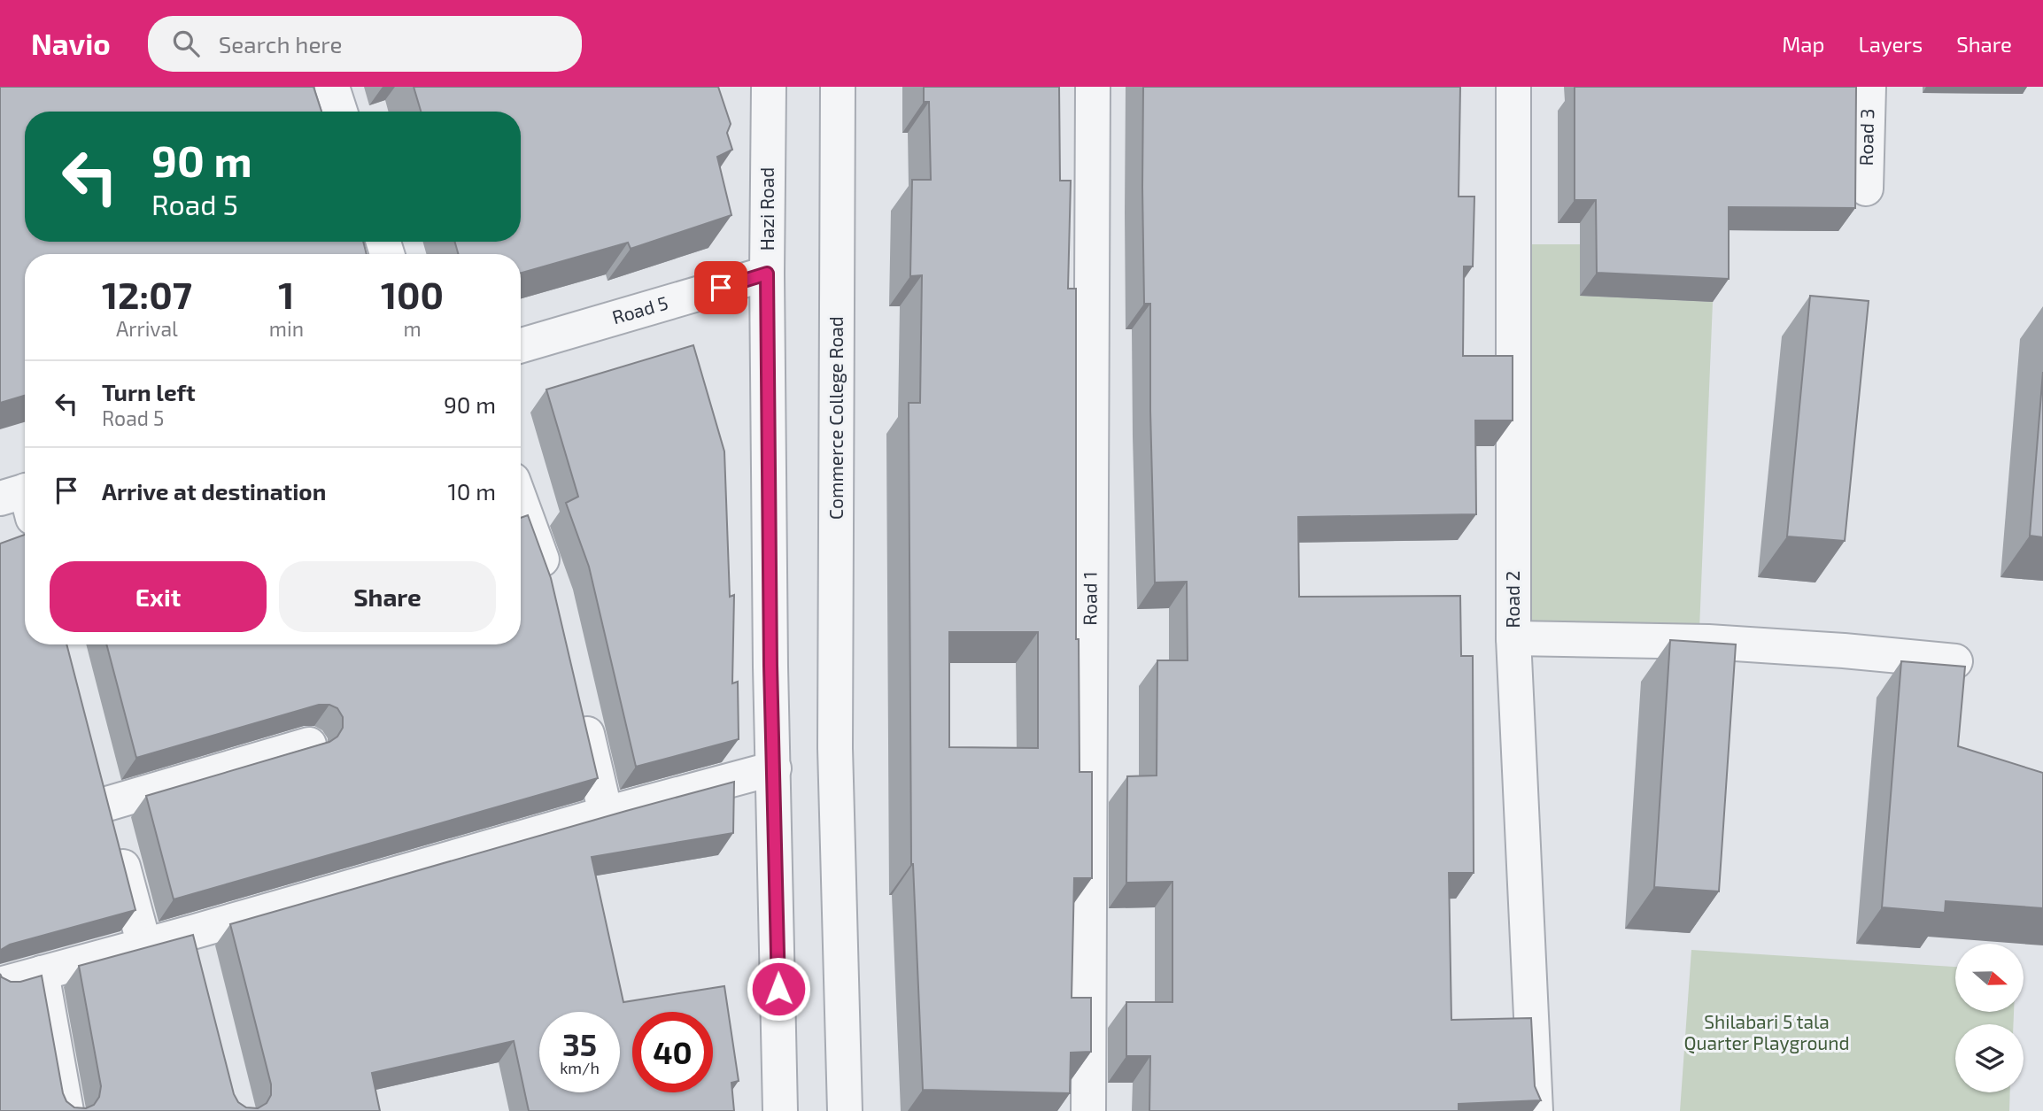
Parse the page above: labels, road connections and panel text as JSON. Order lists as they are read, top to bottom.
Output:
{
  "streets": {
    "street": [
      "Road 3",
      "Hazi Road",
      "Road 5",
      "Commerce College Road",
      "Road 1",
      "Road 2"
    ]
  },
  "crossings": [
    ["Hazi Road", "Road 5"]
  ],
  "parks": ["Shilabari 5 tala Quarter Playground"],
  "north": "right",
  "page": {
    "header": "Navio",
    "search": "Search here",
    "nav": ["Map", "Layers", "Share"],
    "turn": ["90 m", "Road 5"],
    "eta": [
      "12:07",
      "Arrival",
      "1",
      "min",
      "100",
      "m"
    ],
    "list": [
      {
        "name": "Turn left",
        "note": "Road 5",
        "value": "90 m"
      },
      {
        "name": "Arrive at destination",
        "value": "10 m"
      }
    ],
    "buttons": ["Exit", "Share"],
    "speed": "35 km/h",
    "limit": "40"
  }
}
